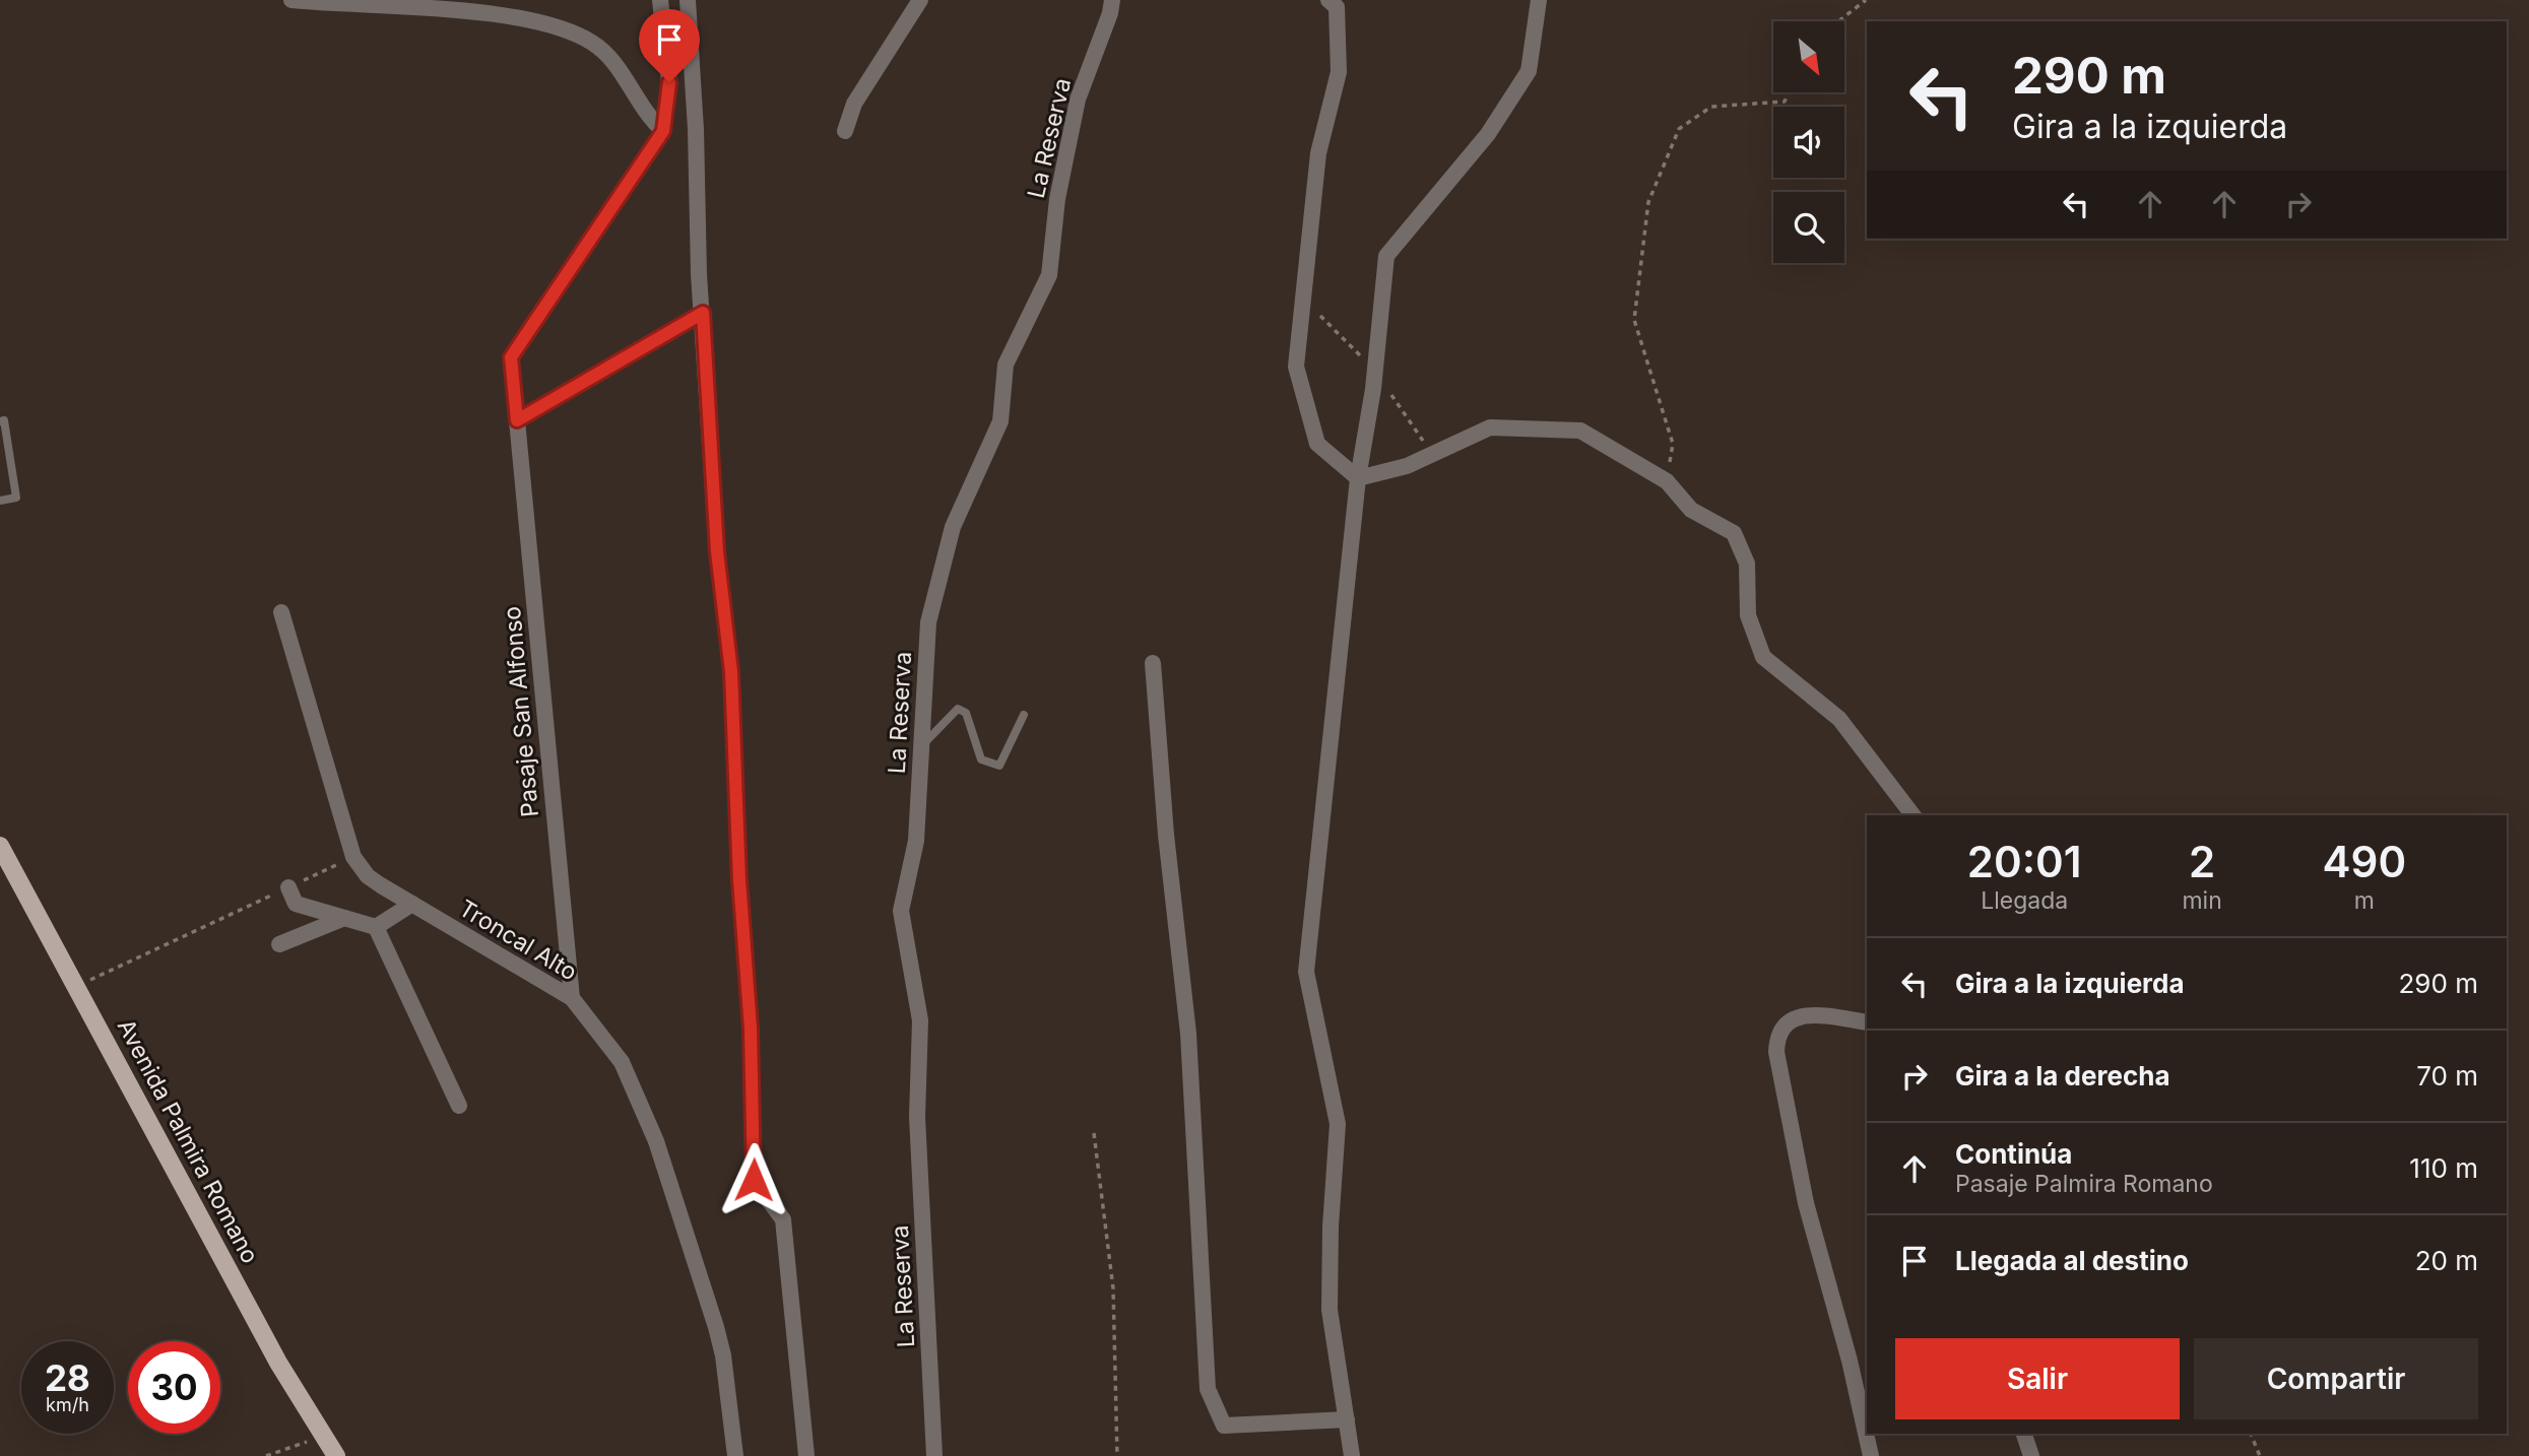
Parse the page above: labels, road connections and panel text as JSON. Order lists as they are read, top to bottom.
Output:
{
  "streets": {
    "main road": ["Avenida Palmira Romano"],
    "street": ["La Reserva", "Pasaje San Alfonso", "Troncal Alto"]
  },
  "crossings": [
    ["Pasaje San Alfonso", "Troncal Alto"]
  ],
  "north": "bottom right",
  "page": {
    "turn": ["290 m", "Gira a la izquierda"],
    "eta": [
      "20:01",
      "Llegada",
      "2",
      "min",
      "490",
      "m"
    ],
    "list": [
      {
        "name": "Gira a la izquierda",
        "value": "290 m"
      },
      {
        "name": "Gira a la derecha",
        "value": "70 m"
      },
      {
        "name": "Continúa",
        "note": "Pasaje Palmira Romano",
        "value": "110 m"
      },
      {
        "name": "Llegada al destino",
        "value": "20 m"
      }
    ],
    "buttons": ["Salir", "Compartir"],
    "speed": "28 km/h",
    "limit": "30"
  }
}
